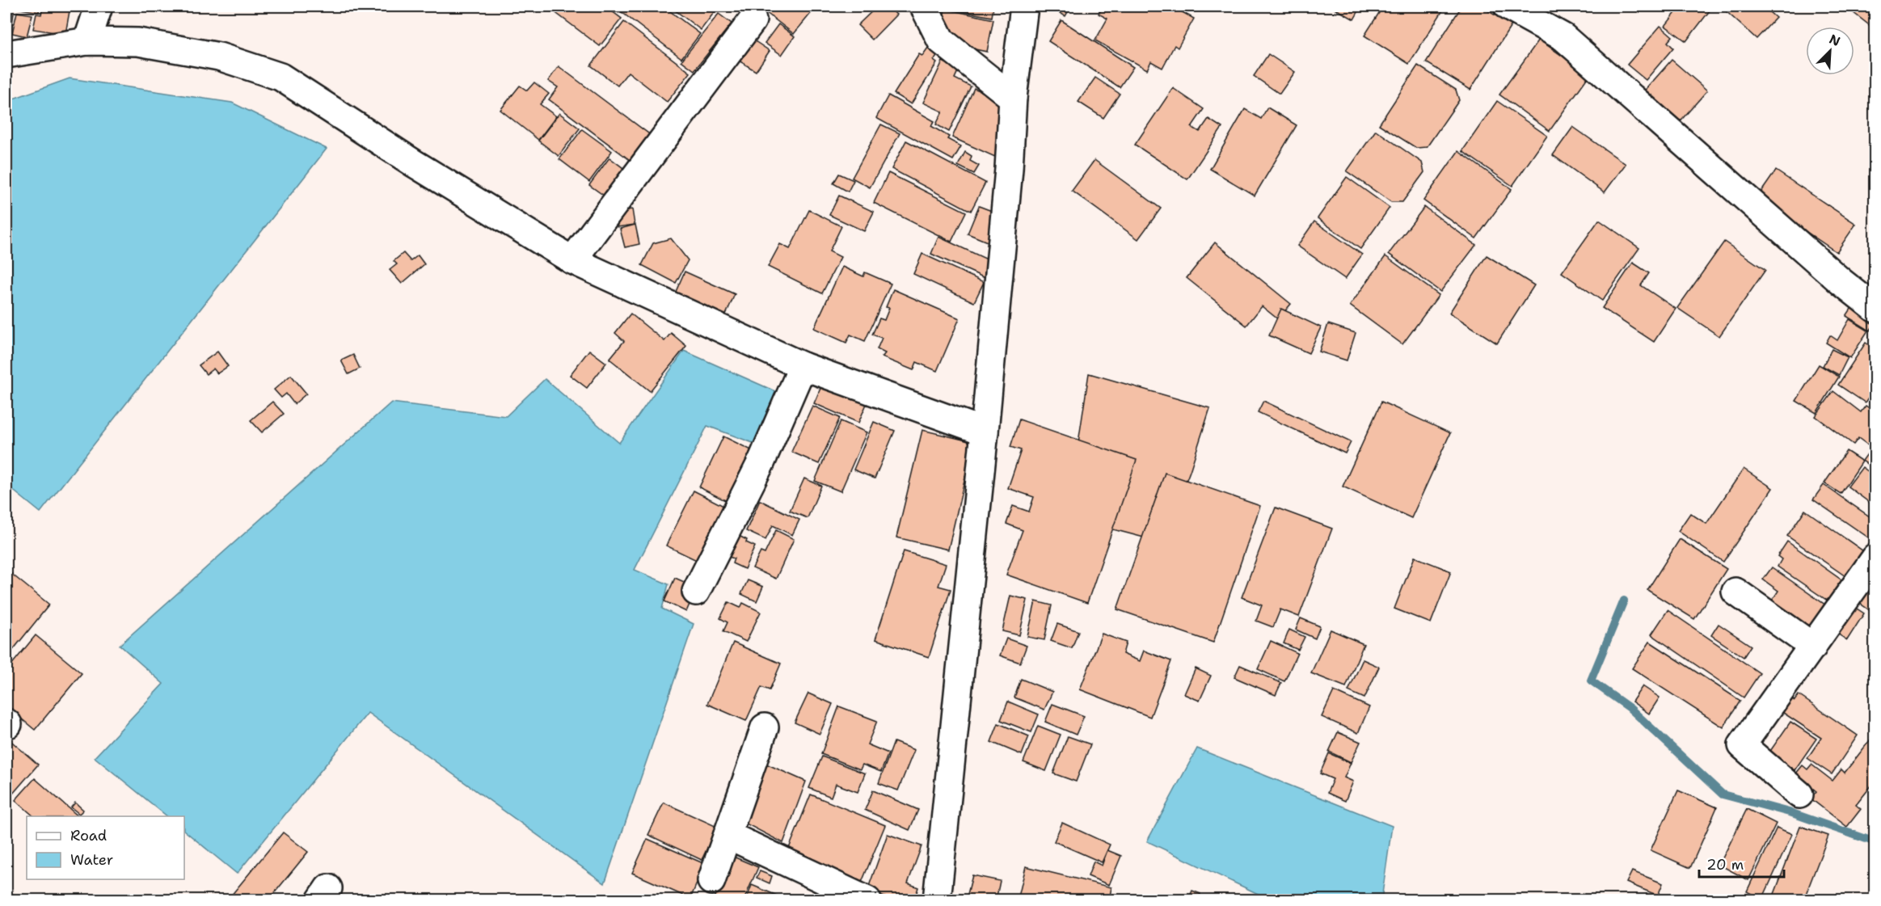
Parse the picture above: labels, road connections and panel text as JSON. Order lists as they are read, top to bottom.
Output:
{
  "legend": ["Road", "Water"],
  "scale_bar": "20 m",
  "north": "top right"
}
